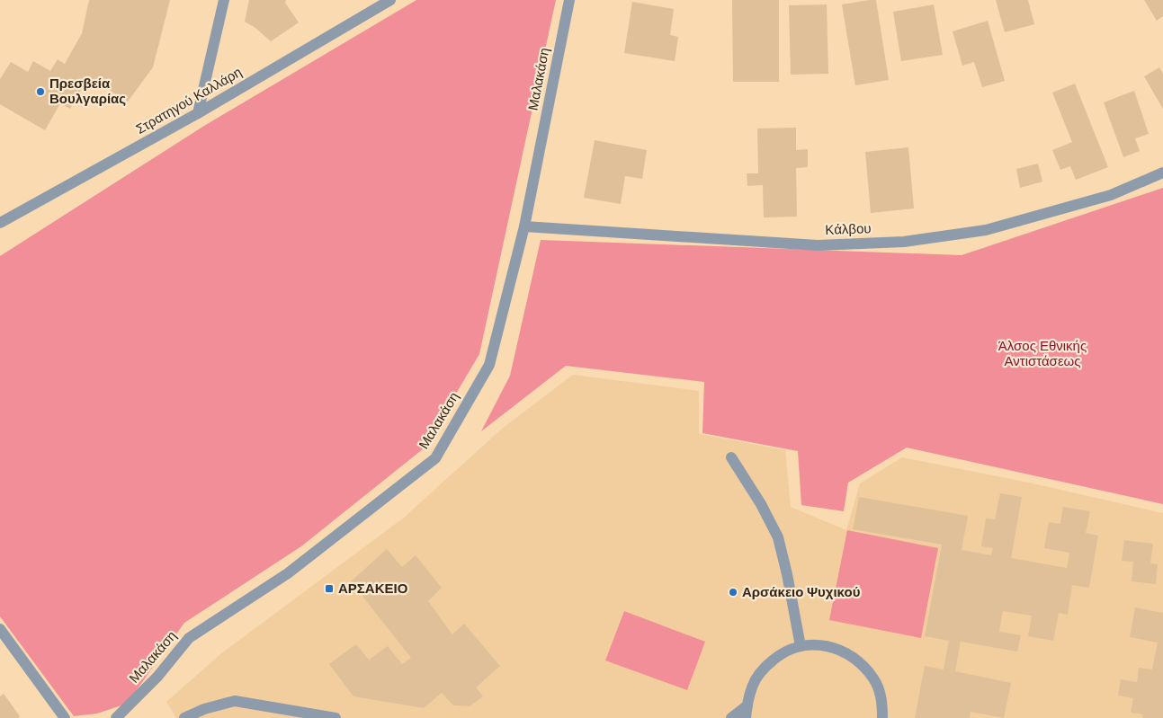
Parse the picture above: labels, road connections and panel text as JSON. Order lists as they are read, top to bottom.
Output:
{
  "streets": {
    "street": ["Μαλακάση", "Στρατηγού Καλλάρη", "Κάλβου"]
  },
  "crossings": [
    ["Μαλακάση", "Κάλβου"]
  ],
  "parks": ["Άλσος Εθνικής Αντιστάσεως"],
  "places": {
    "other": ["Πρεσβεία Βουλγαρίας", "Αρσάκειο Ψυχικού"],
    "transit": ["ΑΡΣΑΚΕΙΟ"]
  }
}
